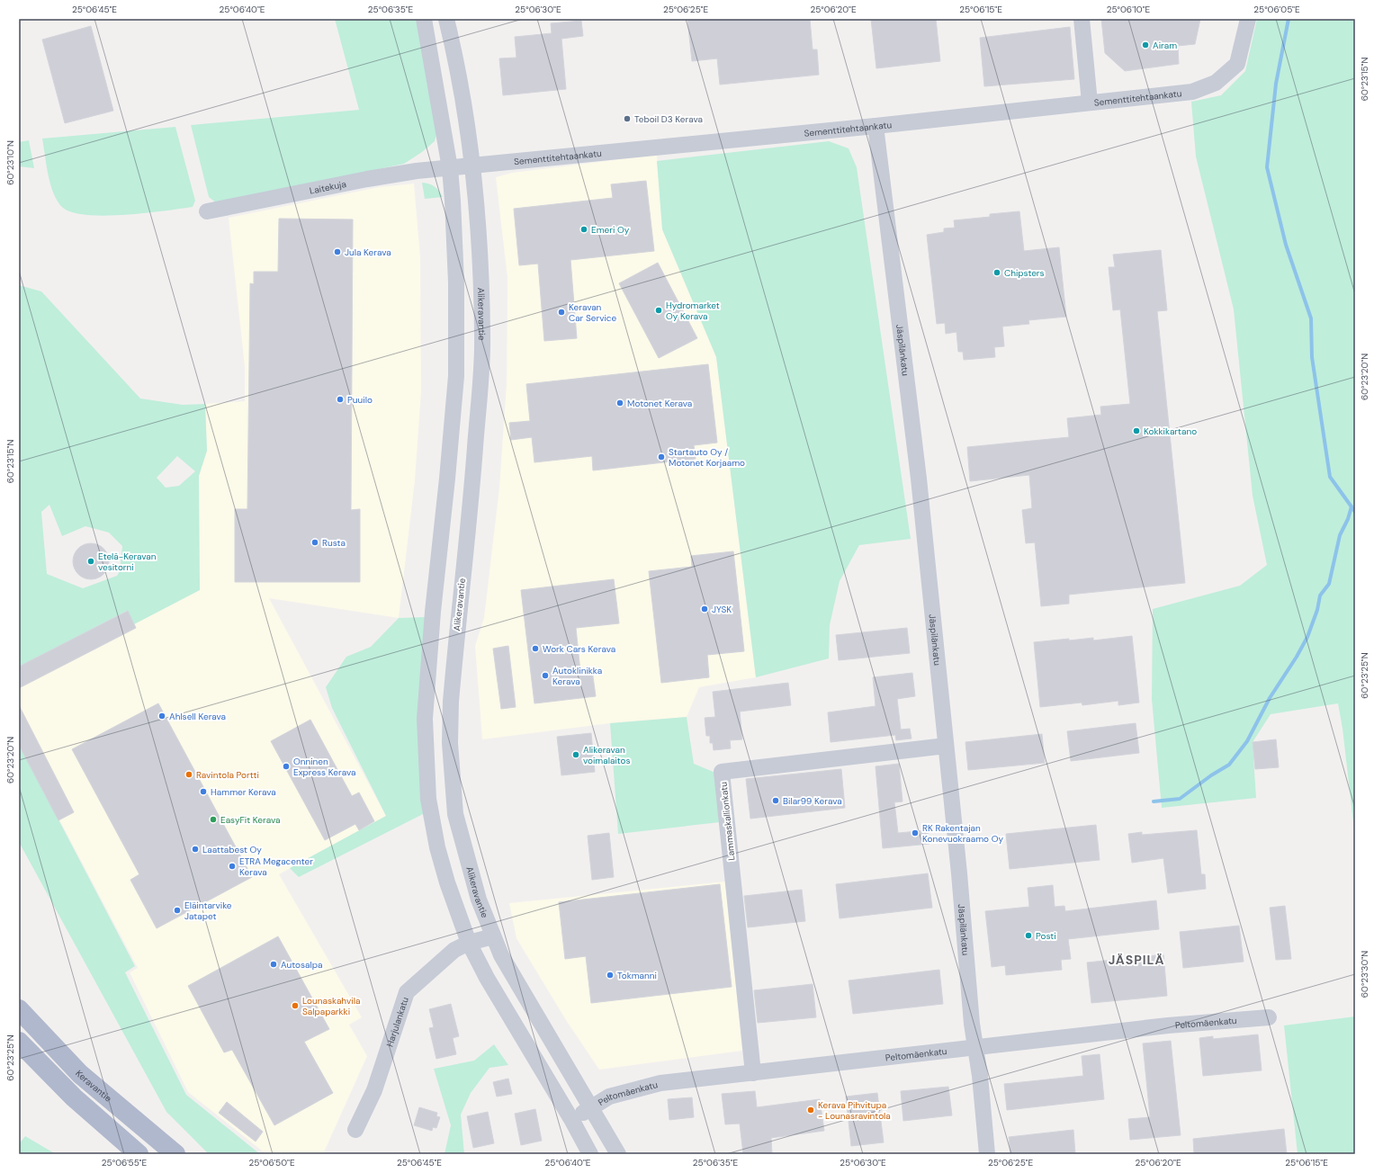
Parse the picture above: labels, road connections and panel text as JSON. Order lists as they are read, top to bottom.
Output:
{
  "streets": {
    "main road": ["Keravantie"],
    "street": [
      "Sementtitehtaankatu",
      "Laitekuja",
      "Alikeravantie",
      "Jäspilänkatu",
      "Lammaskallionkatu",
      "Harjulankatu",
      "Peltomäenkatu"
    ]
  },
  "crossings": [
    ["Sementtitehtaankatu", "Laitekuja"],
    ["Sementtitehtaankatu", "Alikeravantie"],
    ["Sementtitehtaankatu", "Jäspilänkatu"],
    ["Alikeravantie", "Harjulankatu"],
    ["Alikeravantie", "Peltomäenkatu"],
    ["Jäspilänkatu", "Lammaskallionkatu"],
    ["Jäspilänkatu", "Peltomäenkatu"],
    ["Lammaskallionkatu", "Peltomäenkatu"]
  ],
  "districts": ["JÄSPILÄ"],
  "places": [
    "Airam",
    "Teboil D3 Kerava",
    "Emeri Oy",
    "Jula Kerava",
    "Chipsters",
    "Hydromarket Oy Kerava",
    "Keravan Car Service",
    "Puuilo",
    "Motonet Kerava",
    "Kokkikartano",
    "Startauto Oy / Motonet Korjaamo",
    "Rusta",
    "Etelä-Keravan vesitorni",
    "JYSK",
    "Work Cars Kerava",
    "Autoklinikka Kerava",
    "Ahlsell Kerava",
    "Alikeravan voimalaitos",
    "Onninen Express Kerava",
    "Ravintola Portti",
    "Hammer Kerava",
    "Bilar99 Kerava",
    "EasyFit Kerava",
    "RK Rakentajan Konevuokraamo Oy",
    "Laattabest Oy",
    "ETRA Megacenter Kerava",
    "Eläintarvike Jatapet",
    "Posti",
    "Autosalpa",
    "Tokmanni",
    "Lounaskahvila Salpaparkki",
    "Kerava Pihvitupa - Lounasravintola"
  ],
  "coordinates": [
    "25°06'45\"E",
    "25°06'40\"E",
    "25°06'35\"E",
    "25°06'30\"E",
    "25°06'25\"E",
    "25°06'20\"E",
    "25°06'15\"E",
    "25°06'10\"E",
    "25°06'05\"E",
    "60°23'15\"N",
    "60°23'10\"N",
    "60°23'20\"N",
    "60°23'25\"N",
    "60°23'30\"N",
    "25°06'55\"E",
    "25°06'50\"E"
  ]
}
